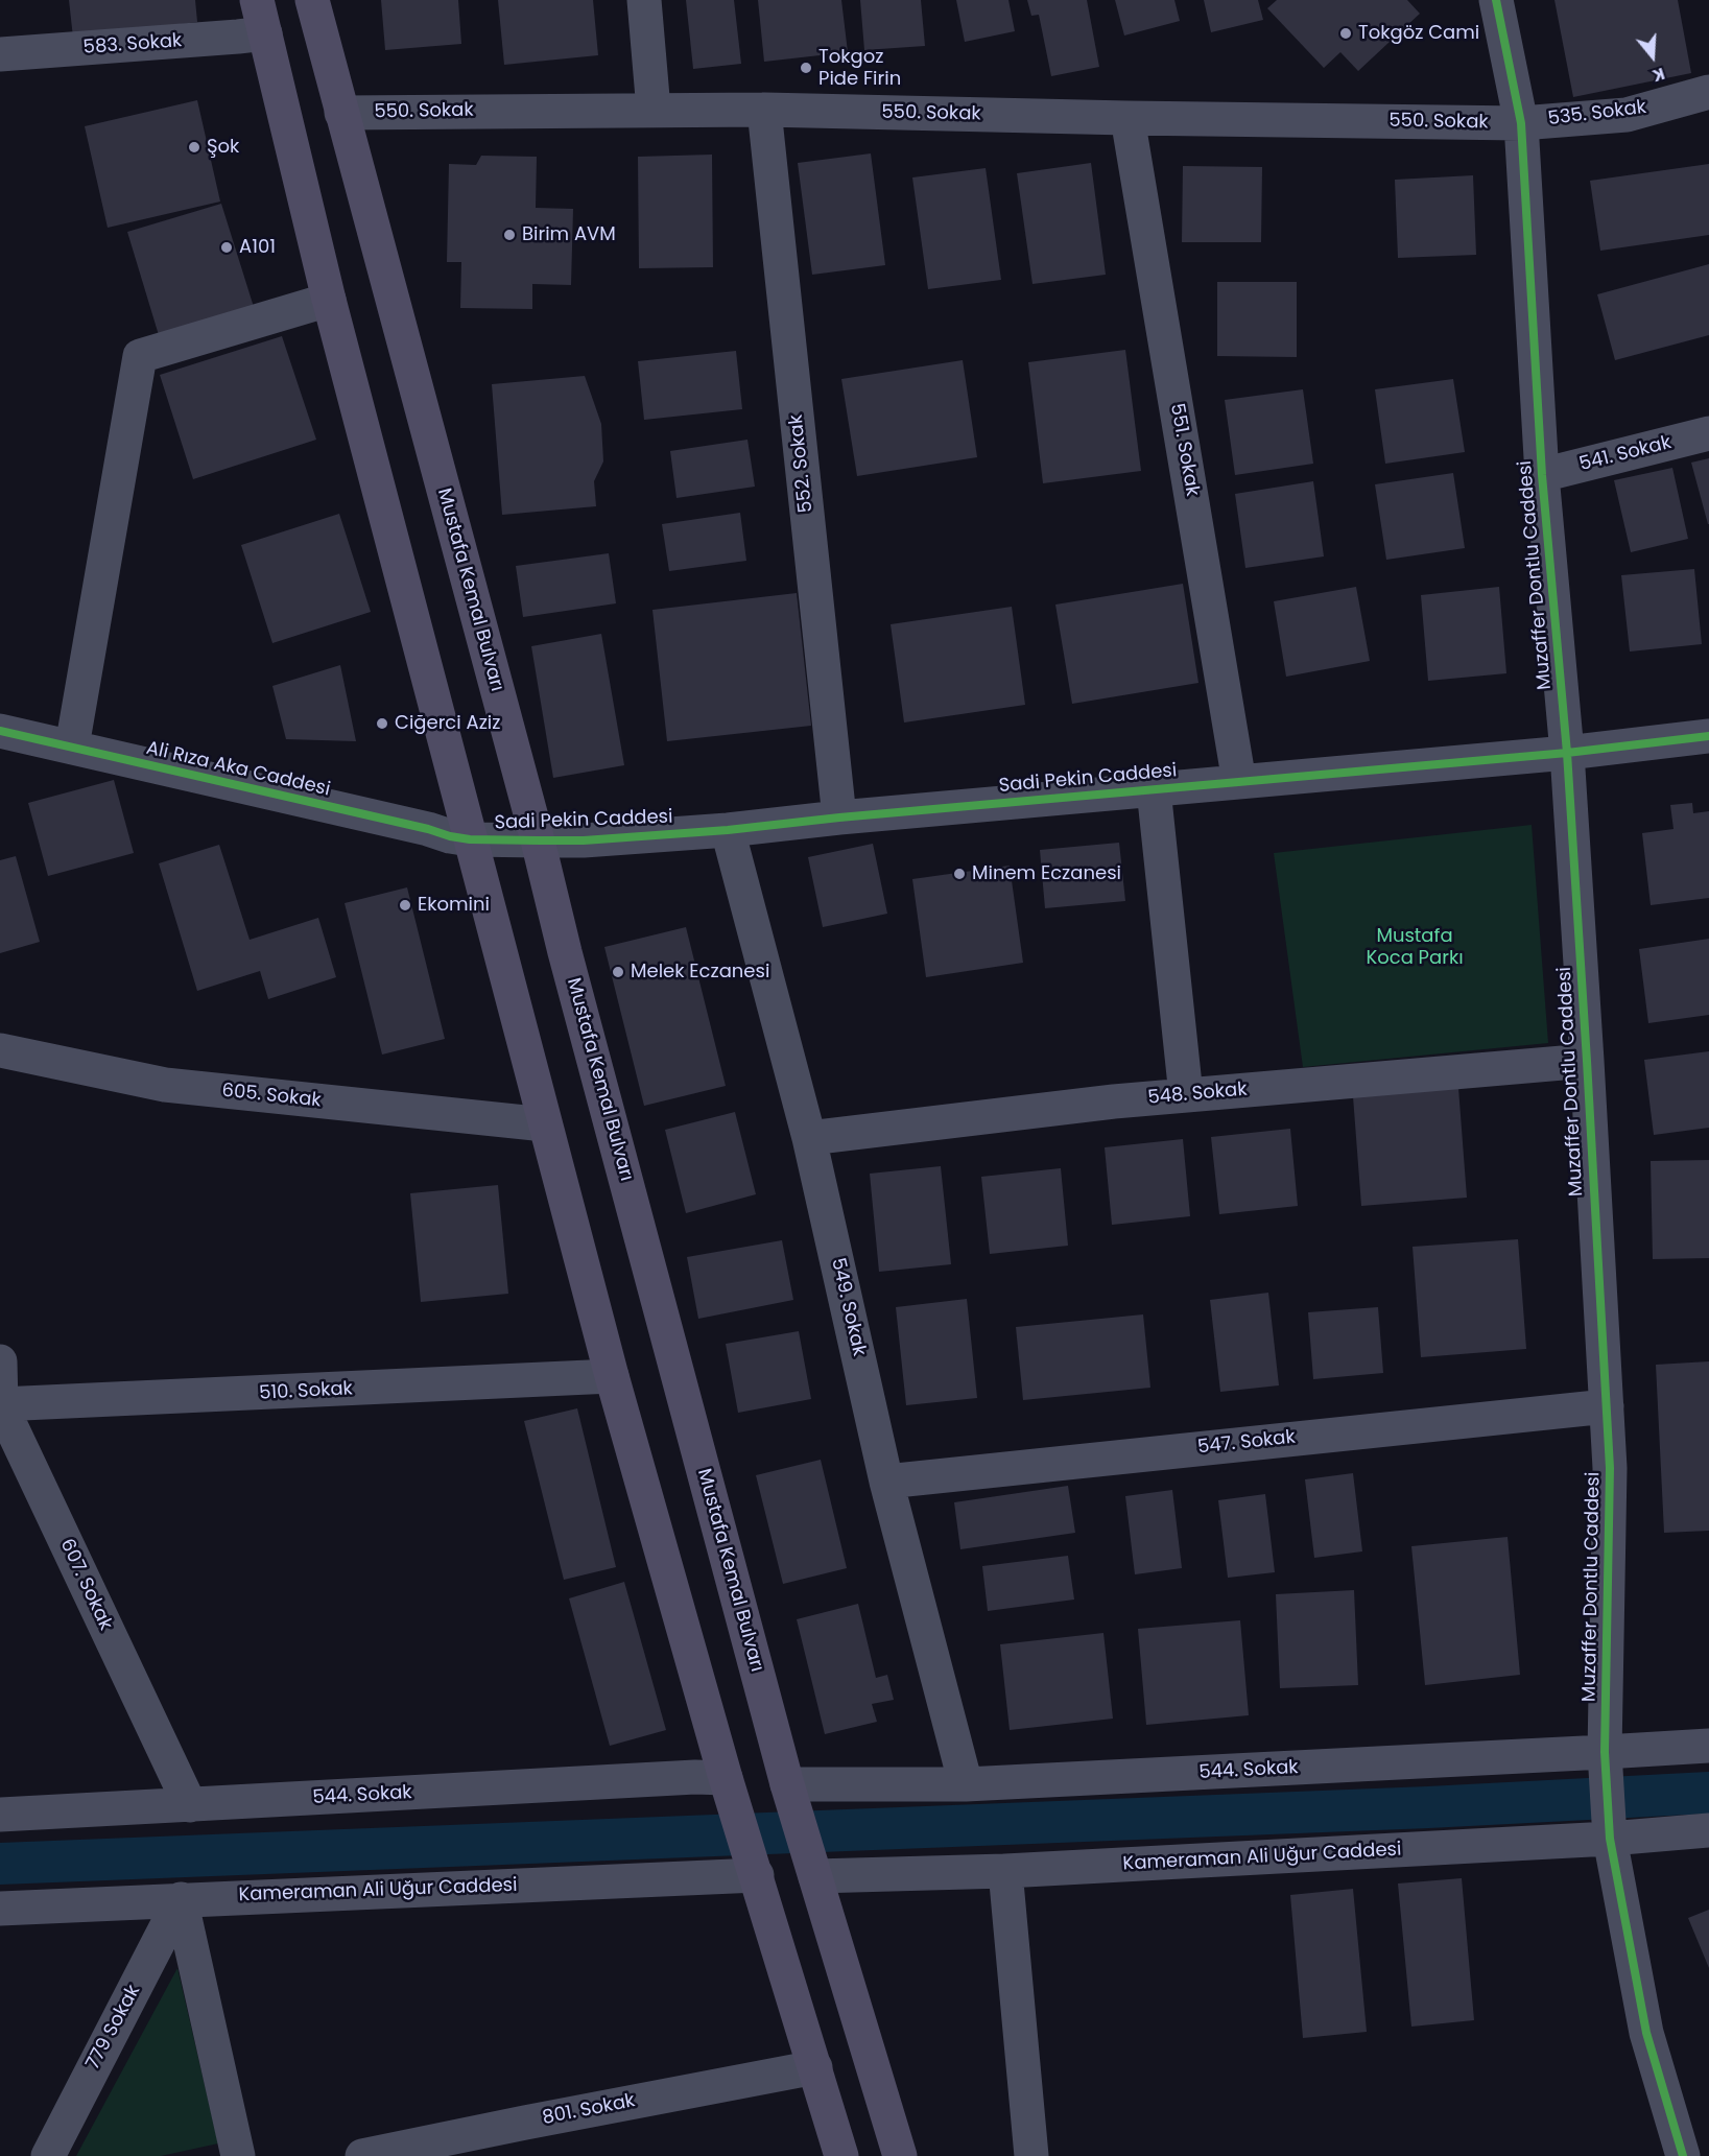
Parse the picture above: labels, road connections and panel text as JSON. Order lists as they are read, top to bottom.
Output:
{
  "streets": {
    "main road": ["Mustafa Kemal Bulvarı"],
    "street": [
      "583. Sokak",
      "550. Sokak",
      "535. Sokak",
      "551. Sokak",
      "541. Sokak",
      "552. Sokak",
      "Muzaffer Dontlu Caddesi",
      "Ali Rıza Aka Caddesi",
      "Sadi Pekin Caddesi",
      "548. Sokak",
      "605. Sokak",
      "549. Sokak",
      "510. Sokak",
      "547. Sokak",
      "607. Sokak",
      "544. Sokak",
      "Kameraman Ali Uğur Caddesi",
      "779 Sokak",
      "801. Sokak"
    ]
  },
  "crossings": [
    ["550. Sokak", "535. Sokak"],
    ["550. Sokak", "551. Sokak"],
    ["550. Sokak", "552. Sokak"],
    ["550. Sokak", "Muzaffer Dontlu Caddesi"],
    ["550. Sokak", "Mustafa Kemal Bulvarı"],
    ["535. Sokak", "Muzaffer Dontlu Caddesi"],
    ["551. Sokak", "Sadi Pekin Caddesi"],
    ["541. Sokak", "Muzaffer Dontlu Caddesi"],
    ["552. Sokak", "Sadi Pekin Caddesi"],
    ["Muzaffer Dontlu Caddesi", "Sadi Pekin Caddesi"],
    ["Muzaffer Dontlu Caddesi", "548. Sokak"],
    ["Muzaffer Dontlu Caddesi", "547. Sokak"],
    ["Muzaffer Dontlu Caddesi", "544. Sokak"],
    ["Muzaffer Dontlu Caddesi", "Kameraman Ali Uğur Caddesi"],
    ["Mustafa Kemal Bulvarı", "Sadi Pekin Caddesi"],
    ["Mustafa Kemal Bulvarı", "544. Sokak"],
    ["Mustafa Kemal Bulvarı", "Kameraman Ali Uğur Caddesi"],
    ["Ali Rıza Aka Caddesi", "Sadi Pekin Caddesi"],
    ["Sadi Pekin Caddesi", "549. Sokak"],
    ["548. Sokak", "549. Sokak"],
    ["549. Sokak", "547. Sokak"],
    ["549. Sokak", "544. Sokak"],
    ["510. Sokak", "607. Sokak"],
    ["607. Sokak", "544. Sokak"],
    ["Kameraman Ali Uğur Caddesi", "779 Sokak"]
  ],
  "parks": ["Mustafa Koca Parkı"],
  "places": [
    "Tokgöz Cami",
    "Tokgoz Pide Firin",
    "Şok",
    "Birim AVM",
    "A101",
    "Ciğerci Aziz",
    "Minem Eczanesi",
    "Ekomini",
    "Melek Eczanesi"
  ],
  "north": "bottom"
}
